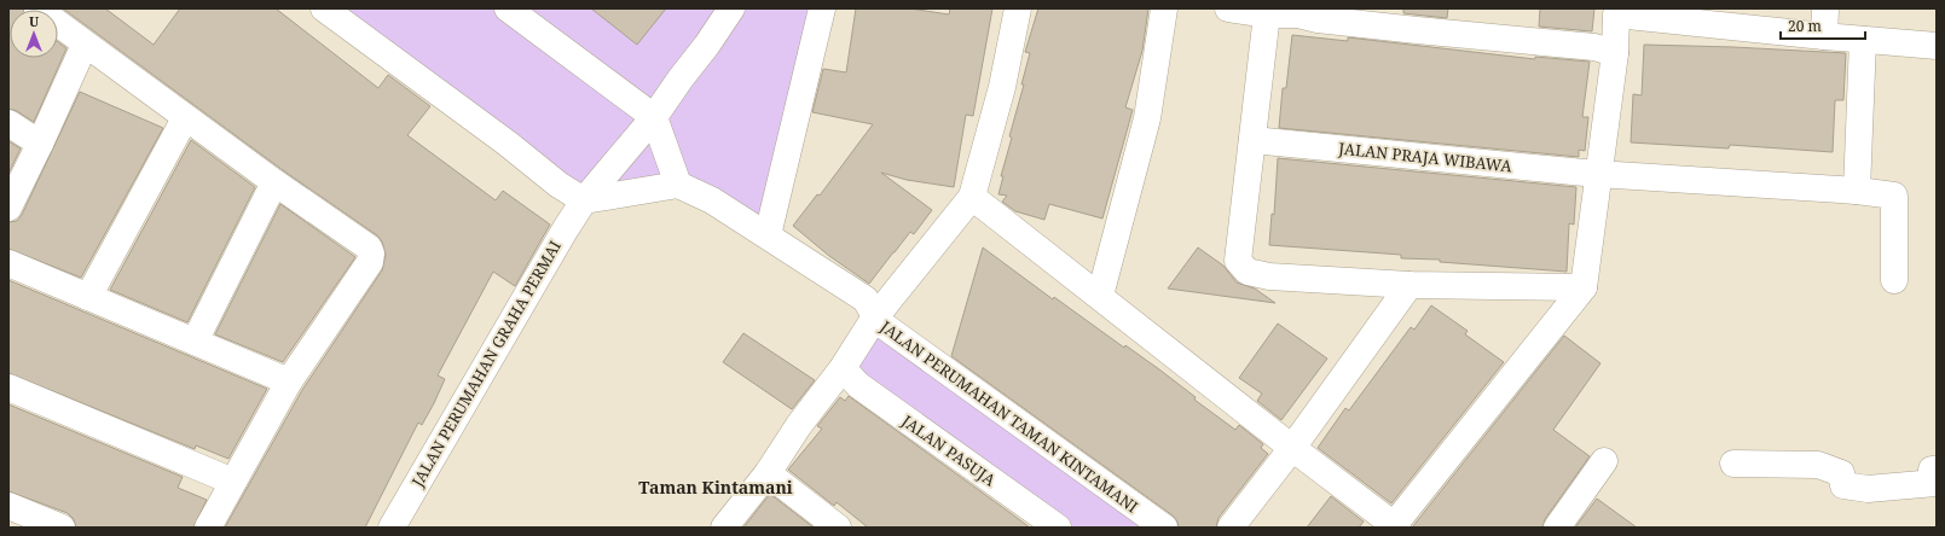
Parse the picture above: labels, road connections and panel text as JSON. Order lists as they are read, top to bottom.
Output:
{
  "streets": {
    "street": [
      "JALAN PRAJA WIBAWA",
      "JALAN PERUMAHAN GRAHA PERMAI",
      "JALAN PERUMAHAN TAMAN KINTAMANI",
      "JALAN PASUJA"
    ]
  },
  "districts": ["Taman Kintamani"],
  "scale_bar": "20 m",
  "north": "top"
}
